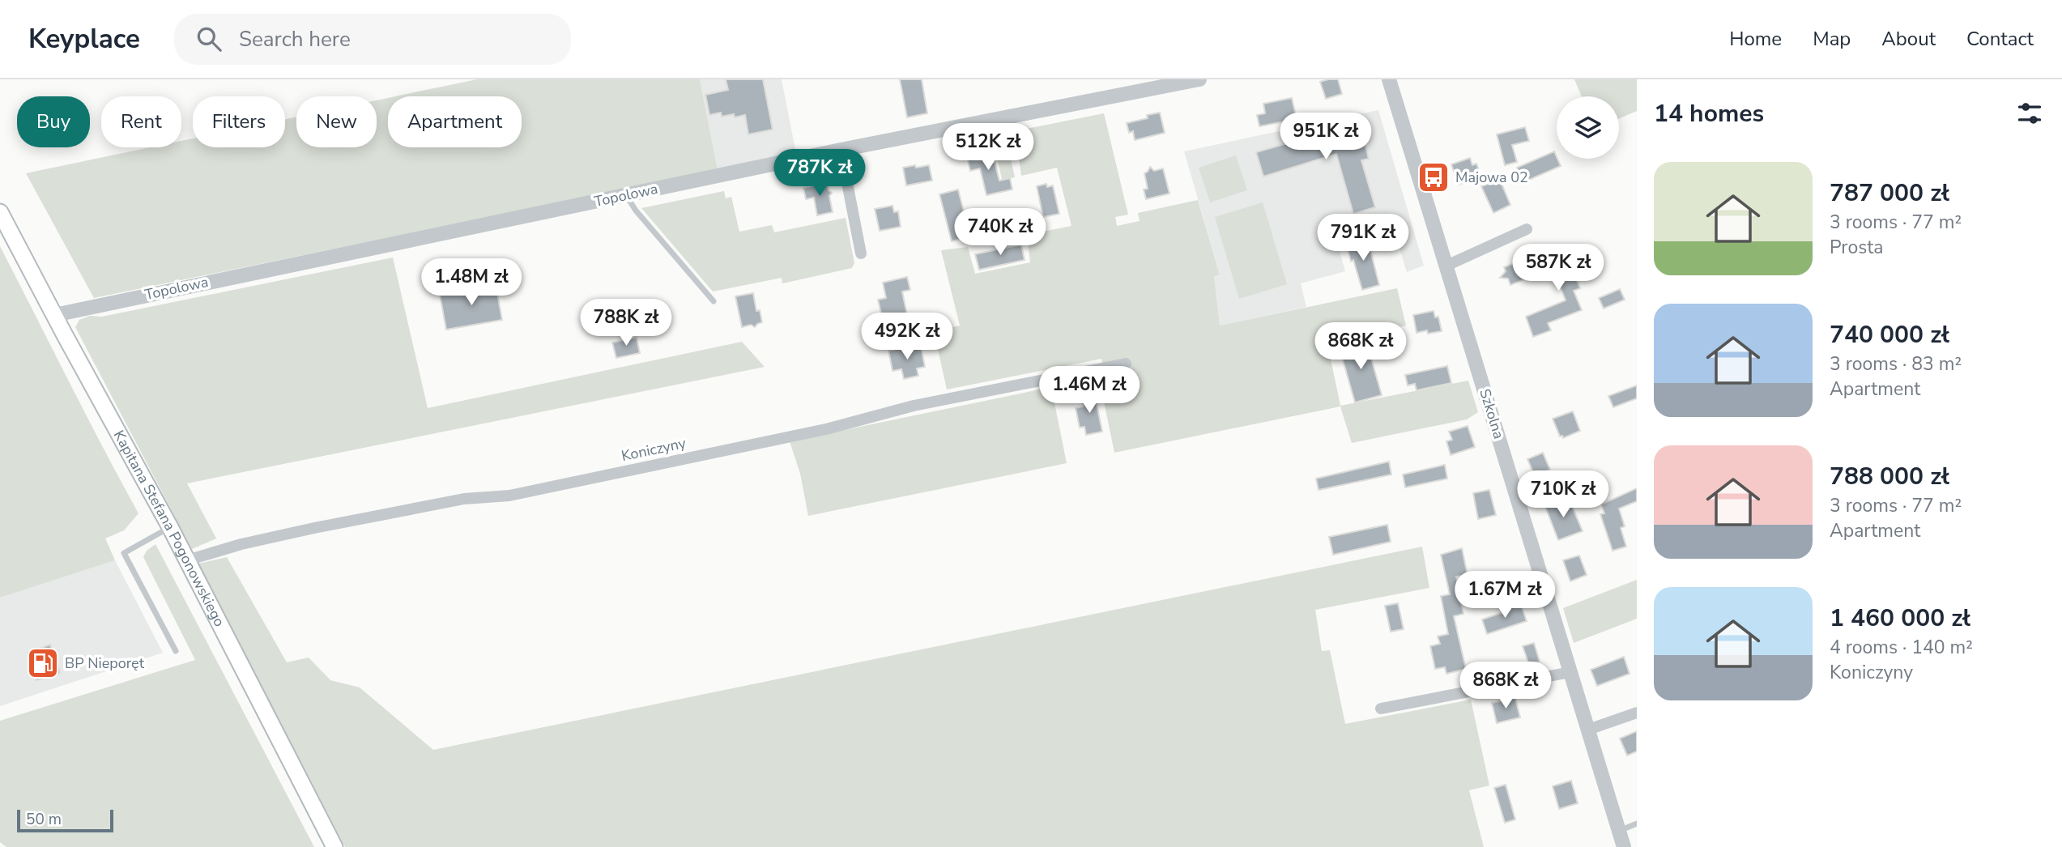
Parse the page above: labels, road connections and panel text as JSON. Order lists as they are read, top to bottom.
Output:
{
  "streets": {
    "main road": ["Kapitana Stefana Pogonowskiego"],
    "street": ["Topolowa", "Szkolna", "Koniczyny"]
  },
  "crossings": [
    ["Topolowa", "Kapitana Stefana Pogonowskiego"],
    ["Koniczyny", "Kapitana Stefana Pogonowskiego"]
  ],
  "places": {
    "bus stop": ["Majowa 02"],
    "fuel station": ["BP Nieporęt"]
  },
  "scale_bar": "50 m",
  "page": {
    "header": "Keyplace",
    "search": "Search here",
    "nav": [
      "Home",
      "Map",
      "About",
      "Contact"
    ],
    "heading": "14 homes",
    "chip": [
      "Buy",
      "Rent",
      "Filters",
      "New",
      "Apartment"
    ],
    "price": [
      "951K zł",
      "512K zł",
      "787K zł",
      "740K zł",
      "791K zł",
      "587K zł",
      "1.48M zł",
      "788K zł",
      "492K zł",
      "868K zł",
      "1.46M zł",
      "710K zł",
      "1.67M zł",
      "868K zł"
    ],
    "list": [
      {
        "name": "787 000 zł",
        "note": "3 rooms · 77 m² · Prosta"
      },
      {
        "name": "740 000 zł",
        "note": "3 rooms · 83 m² · Apartment"
      },
      {
        "name": "788 000 zł",
        "note": "3 rooms · 77 m² · Apartment"
      },
      {
        "name": "1 460 000 zł",
        "note": "4 rooms · 140 m² · Koniczyny"
      }
    ],
    "scale": "50 m"
  }
}
